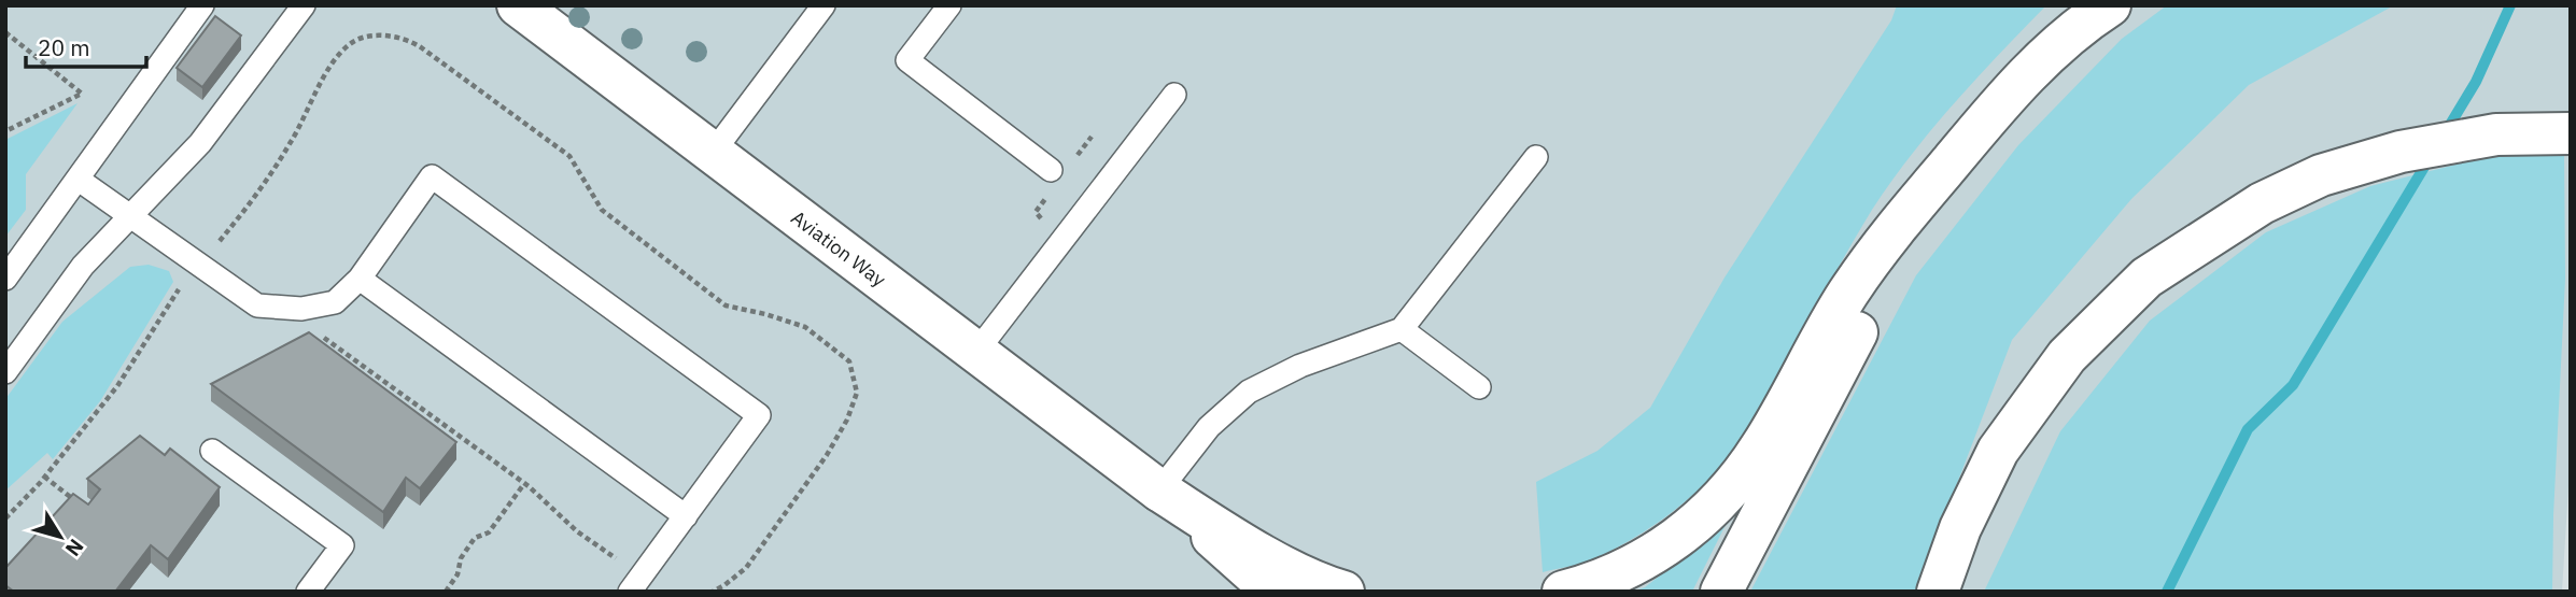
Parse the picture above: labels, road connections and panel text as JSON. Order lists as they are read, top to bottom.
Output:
{
  "streets": {
    "main road": ["Aviation Way"]
  },
  "scale_bar": "20 m",
  "north": "bottom right"
}
